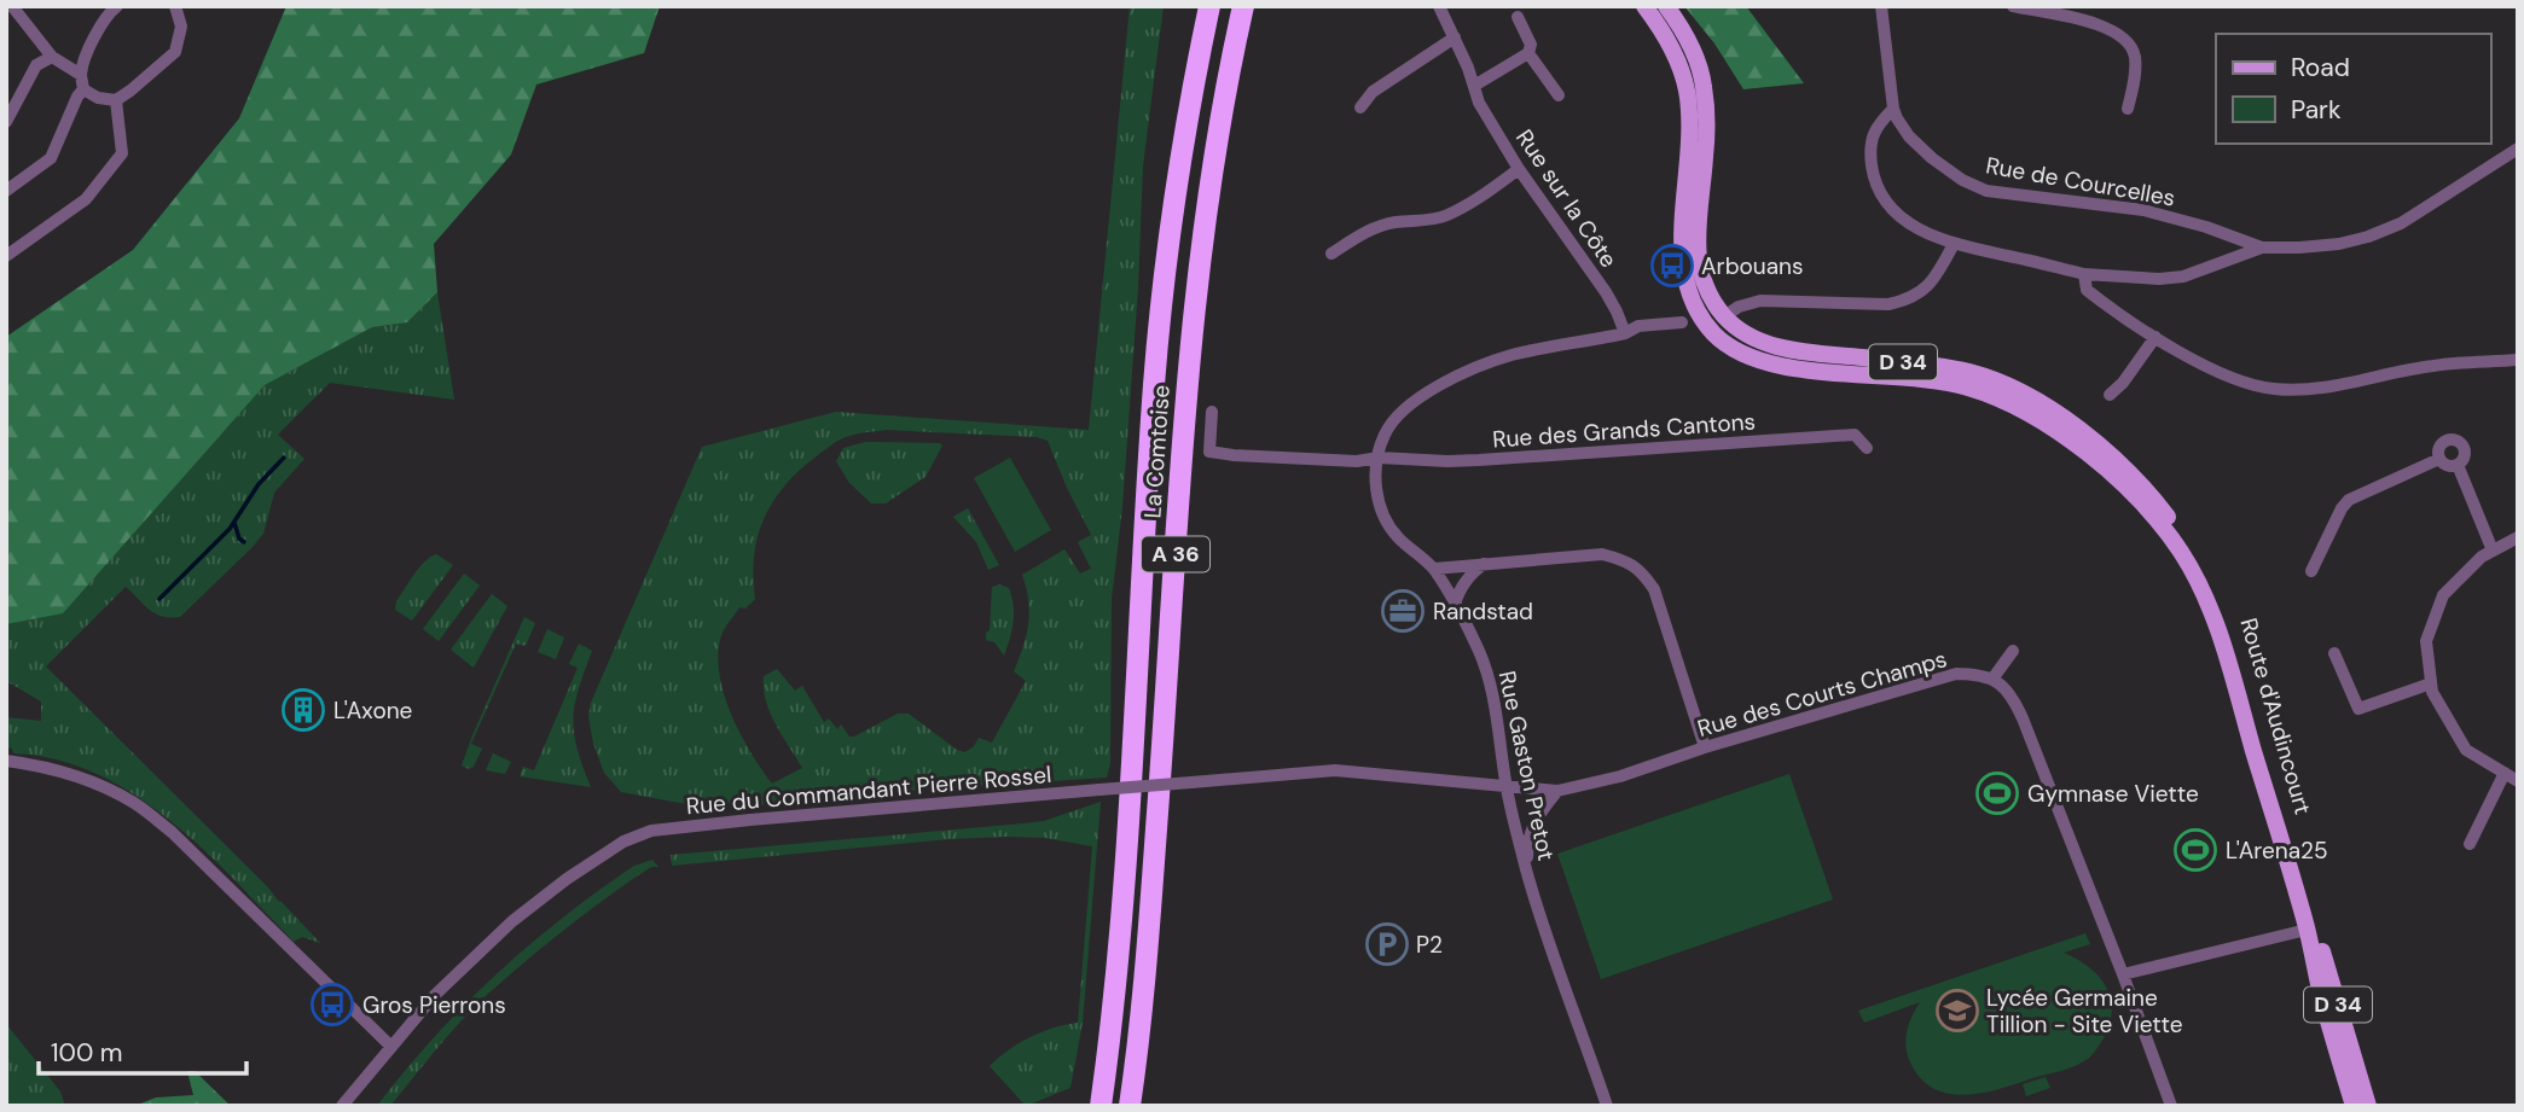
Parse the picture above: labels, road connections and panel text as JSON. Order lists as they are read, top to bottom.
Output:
{
  "streets": {
    "highway": ["La Comtoise", "A 36"],
    "main road": ["D 34", "Route d'Audincourt"],
    "street": [
      "Rue de Courcelles",
      "Rue sur la Côte",
      "Rue des Grands Cantons",
      "Rue des Courts Champs",
      "Rue Gaston Pretot",
      "Rue du Commandant Pierre Rossel"
    ]
  },
  "crossings": [
    ["D 34", "Route d'Audincourt"],
    ["Rue des Grands Cantons", "Rue Gaston Pretot"],
    ["Rue des Courts Champs", "Rue Gaston Pretot"],
    ["Rue des Courts Champs", "Rue du Commandant Pierre Rossel"],
    ["Rue Gaston Pretot", "Rue du Commandant Pierre Rossel"]
  ],
  "places": {
    "bus stop": ["Arbouans", "Gros Pierrons"],
    "office": ["Randstad"],
    "building": ["L'Axone"],
    "sports": ["Gymnase Viette", "L'Arena25"],
    "parking": ["P2"],
    "school or university": ["Lycée Germaine Tillion - Site Viette"]
  },
  "legend": ["Road", "Park"],
  "scale_bar": "100 m"
}
